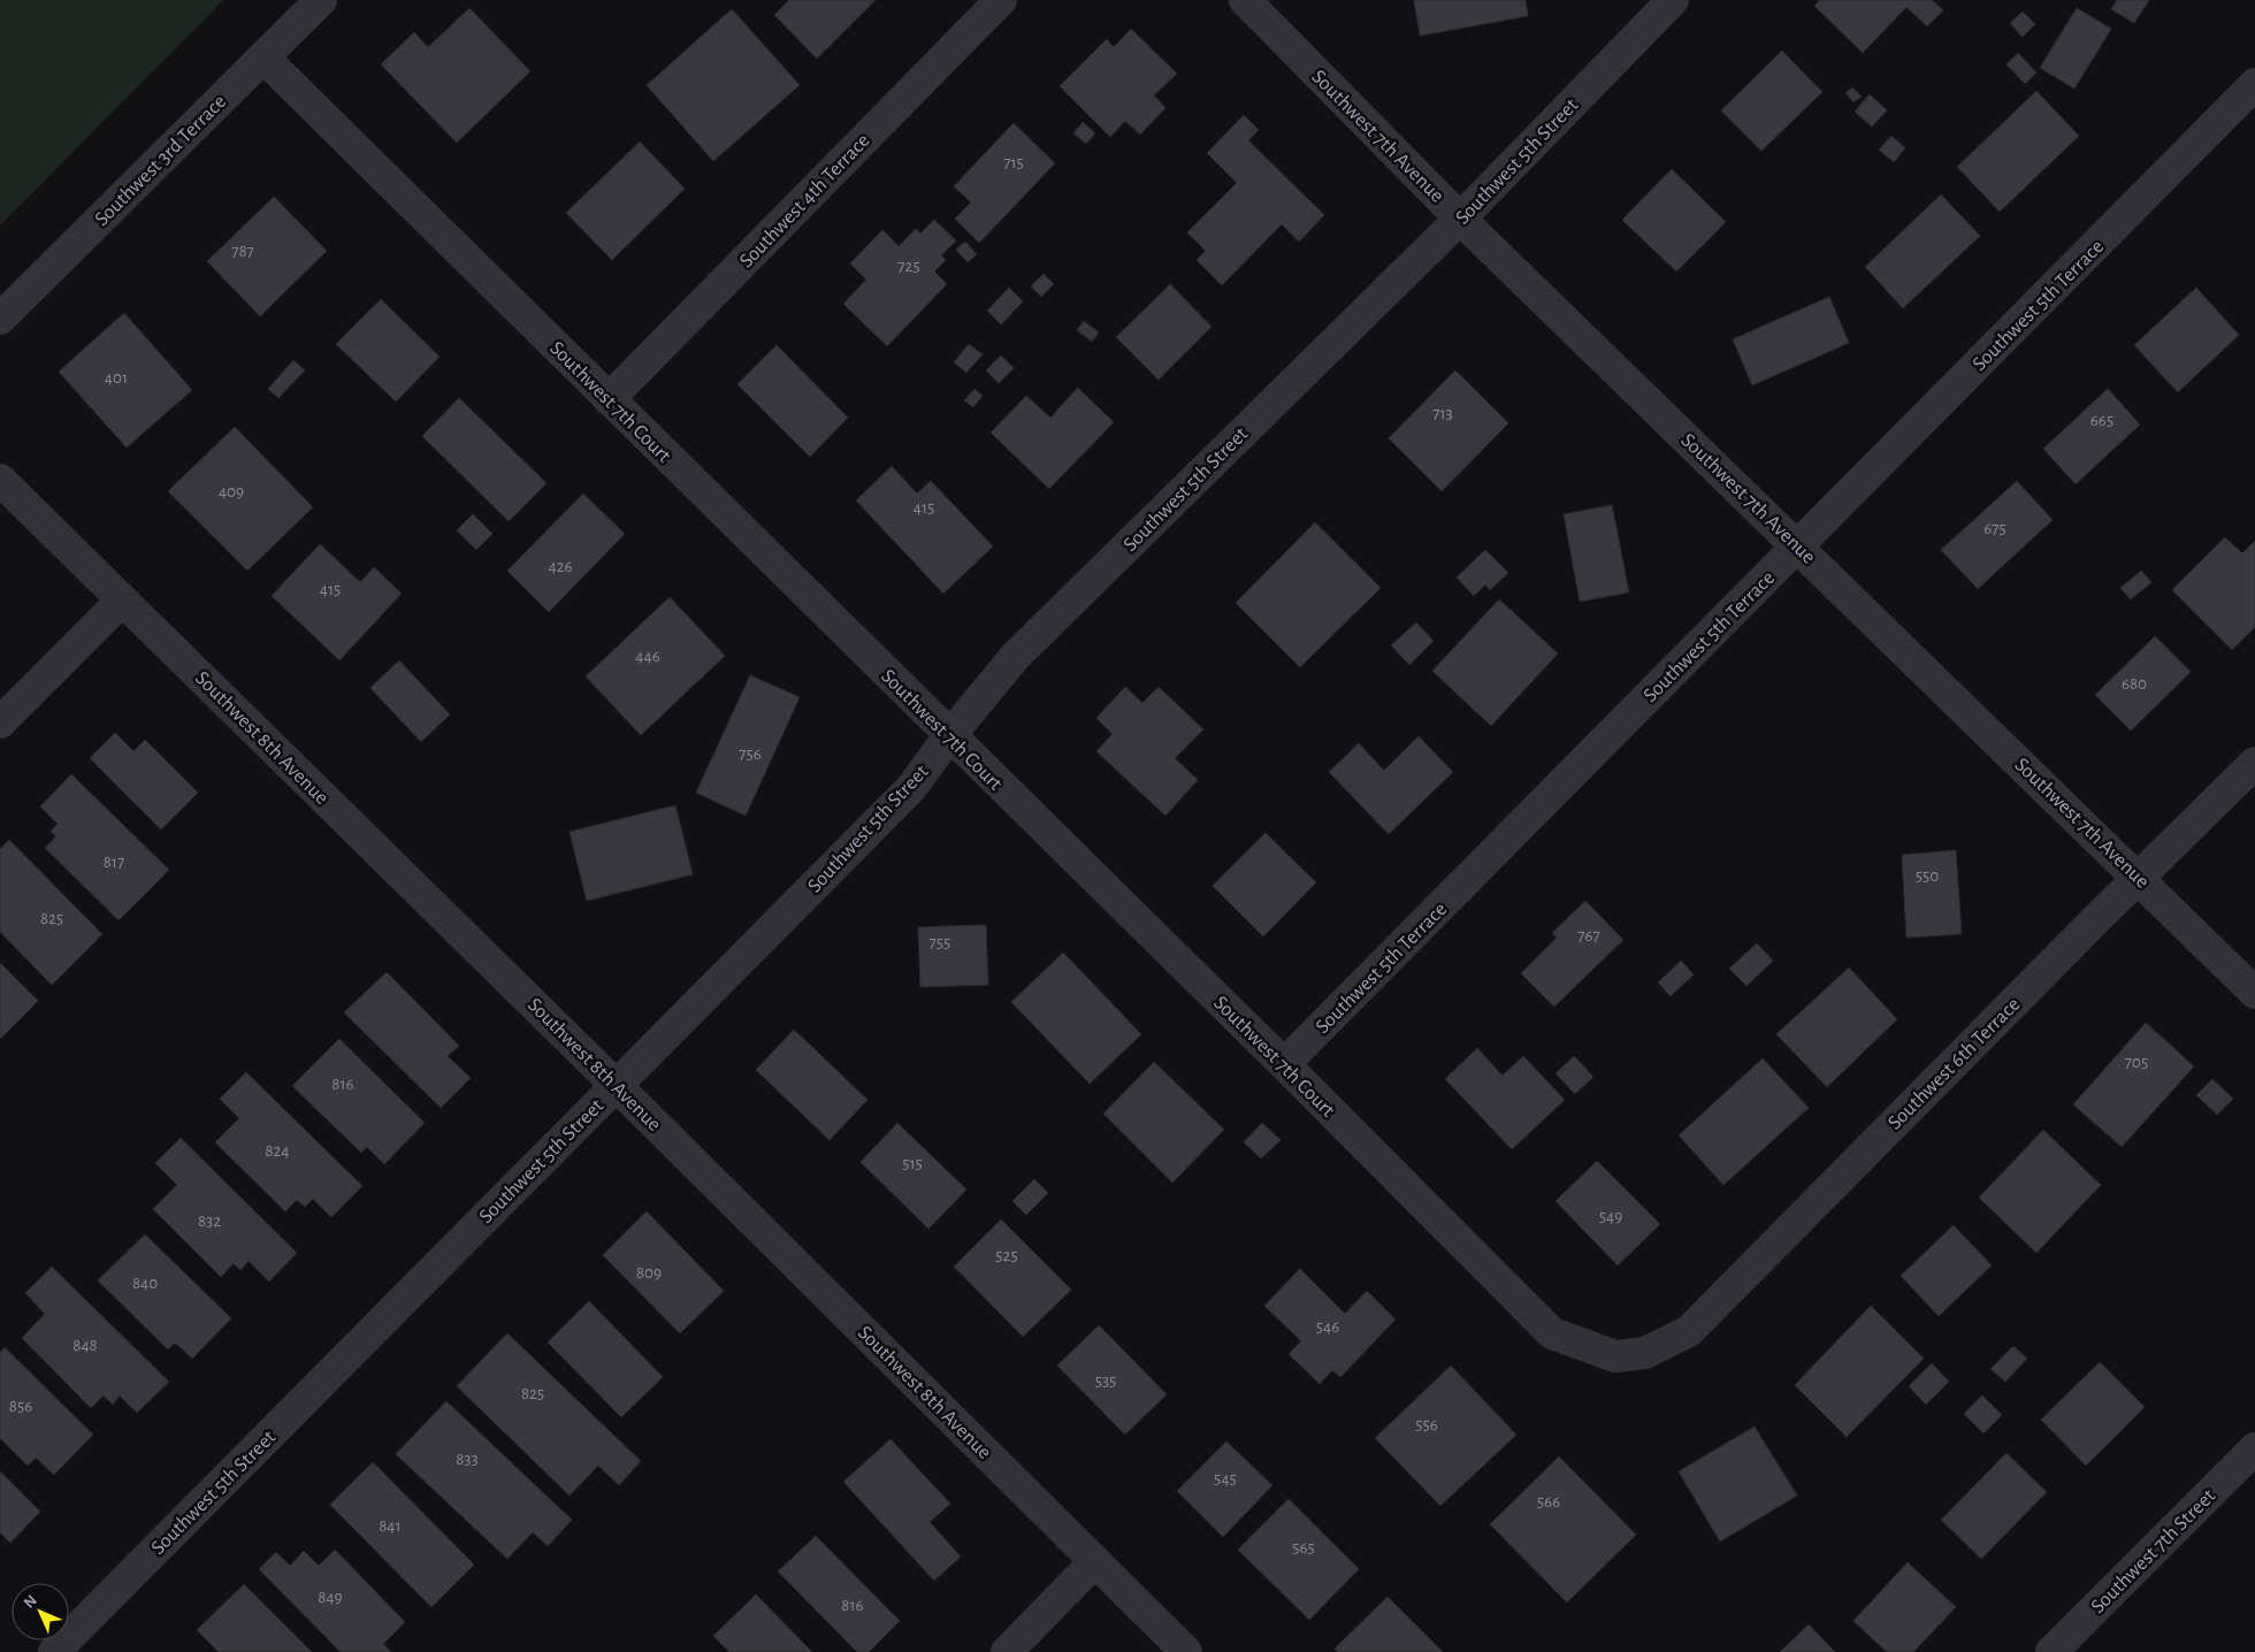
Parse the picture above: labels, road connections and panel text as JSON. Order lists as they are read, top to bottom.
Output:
{
  "streets": {
    "street": [
      "Southwest 7th Avenue",
      "Southwest 3rd Terrace",
      "Southwest 5th Street",
      "Southwest 4th Terrace",
      "Southwest 5th Terrace",
      "Southwest 7th Court",
      "Southwest 8th Avenue",
      "Southwest 6th Terrace",
      "Southwest 7th Street"
    ]
  },
  "crossings": [
    ["Southwest 7th Avenue", "Southwest 5th Street"],
    ["Southwest 7th Avenue", "Southwest 5th Terrace"],
    ["Southwest 7th Avenue", "Southwest 6th Terrace"],
    ["Southwest 3rd Terrace", "Southwest 7th Court"],
    ["Southwest 5th Street", "Southwest 7th Court"],
    ["Southwest 5th Street", "Southwest 8th Avenue"],
    ["Southwest 4th Terrace", "Southwest 7th Court"],
    ["Southwest 5th Terrace", "Southwest 7th Court"],
    ["Southwest 7th Court", "Southwest 6th Terrace"]
  ],
  "house_numbers": [
    "715",
    "787",
    "725",
    "401",
    "713",
    "665",
    "409",
    "415",
    "675",
    "426",
    "415",
    "446",
    "680",
    "756",
    "817",
    "550",
    "825",
    "767",
    "755",
    "705",
    "816",
    "824",
    "515",
    "549",
    "832",
    "525",
    "809",
    "840",
    "546",
    "848",
    "535",
    "825",
    "856",
    "556",
    "833",
    "545",
    "566",
    "841",
    "565",
    "849",
    "816"
  ],
  "north": "top left"
}
